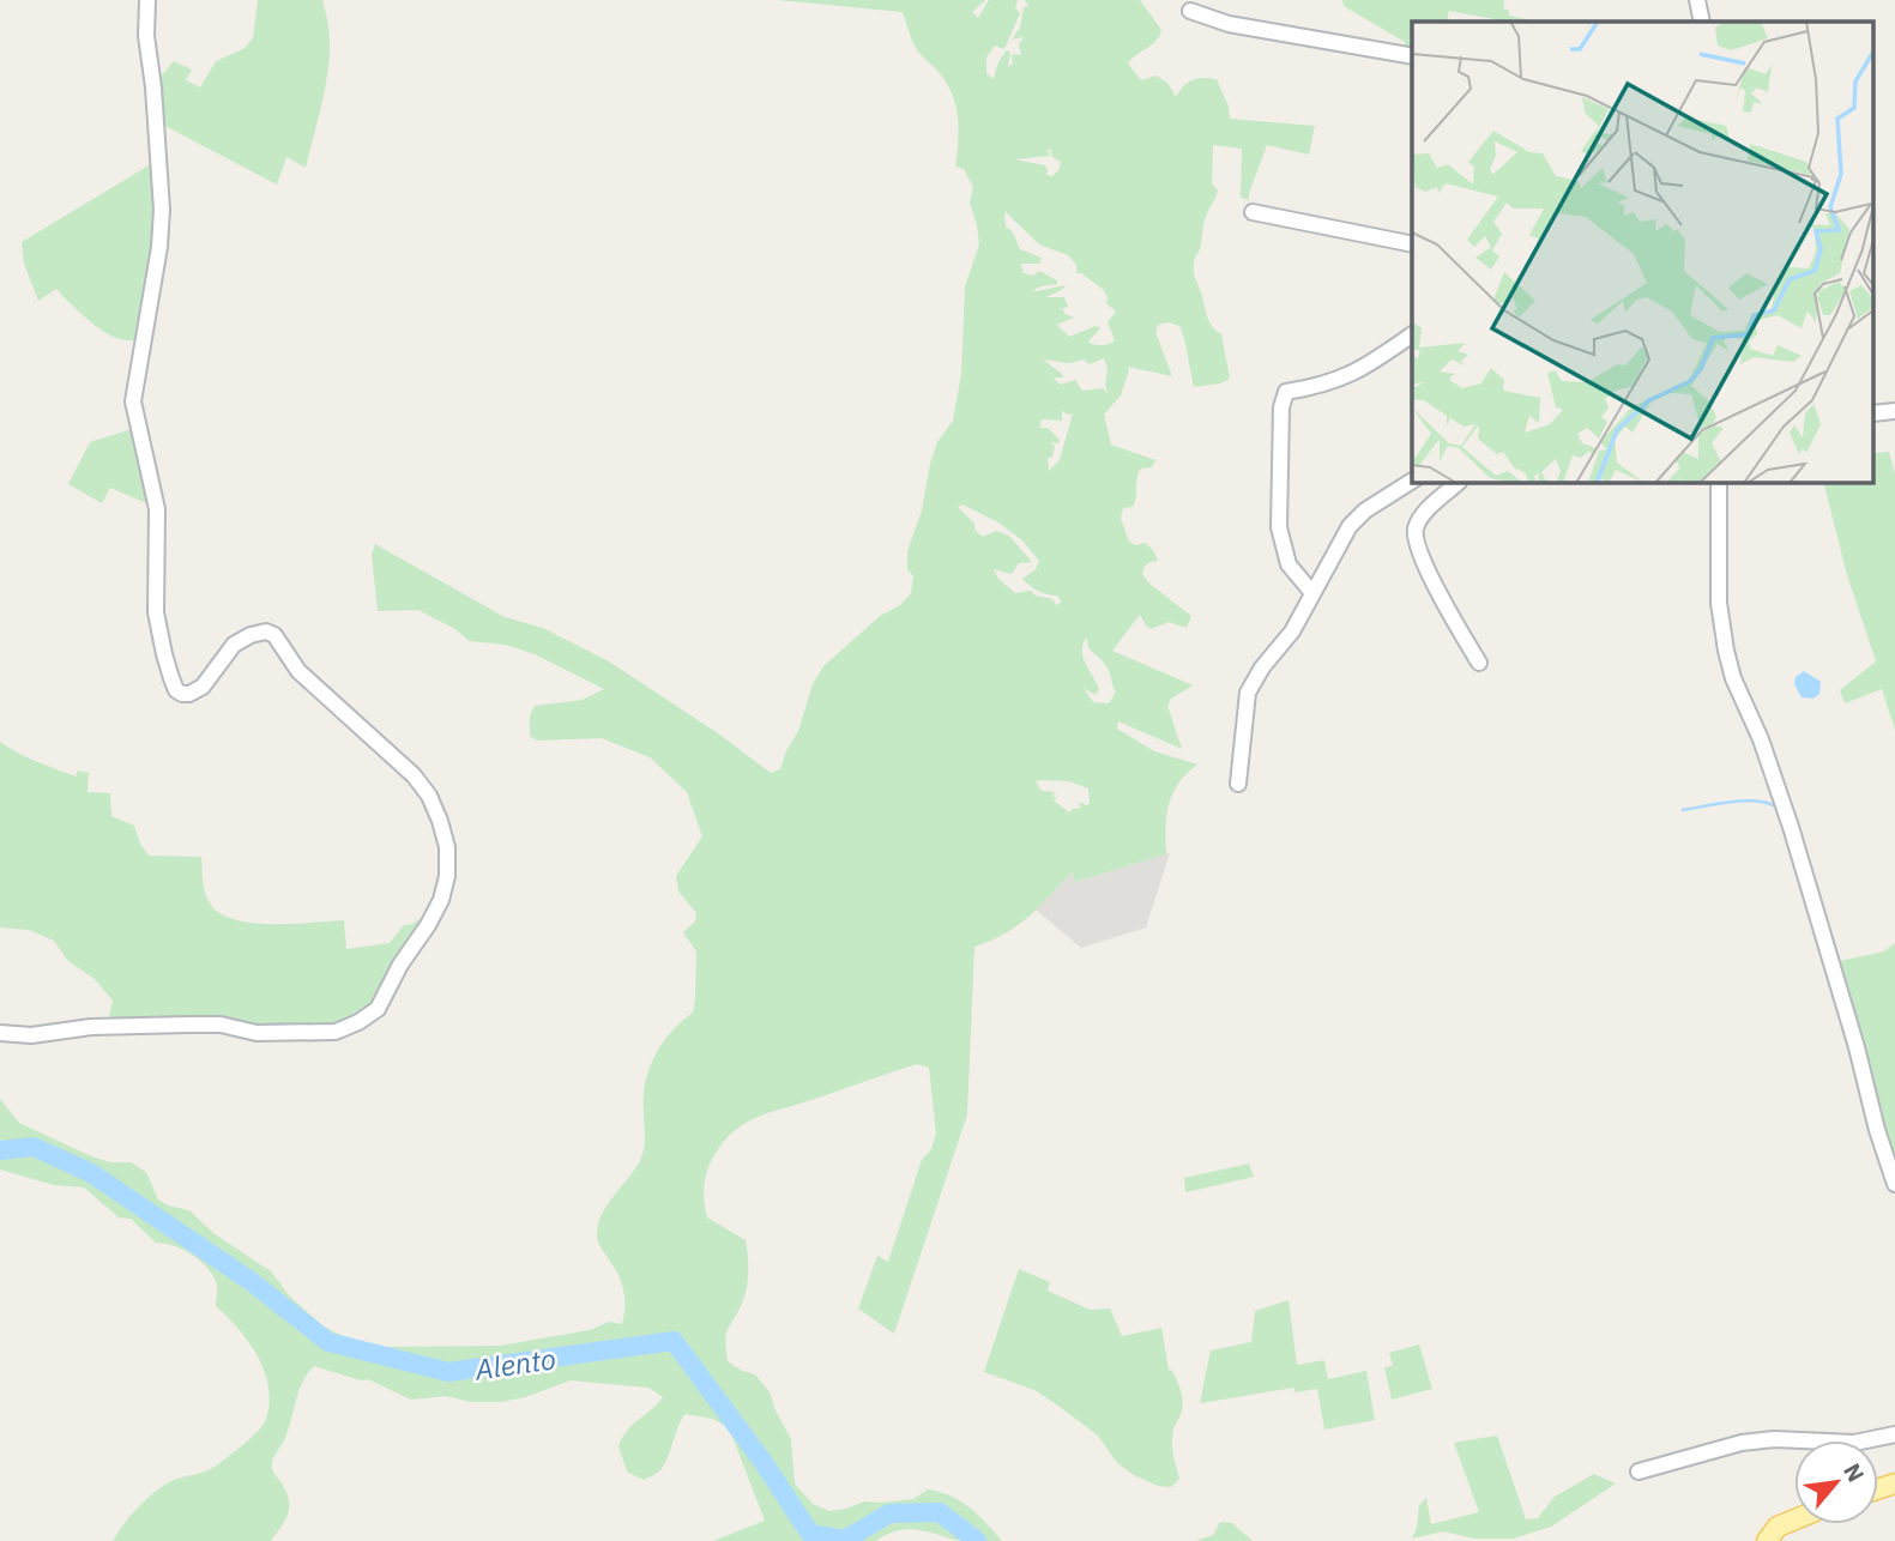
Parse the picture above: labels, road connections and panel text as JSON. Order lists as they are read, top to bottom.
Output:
{
  "water": ["Alento"],
  "north": "top right"
}
